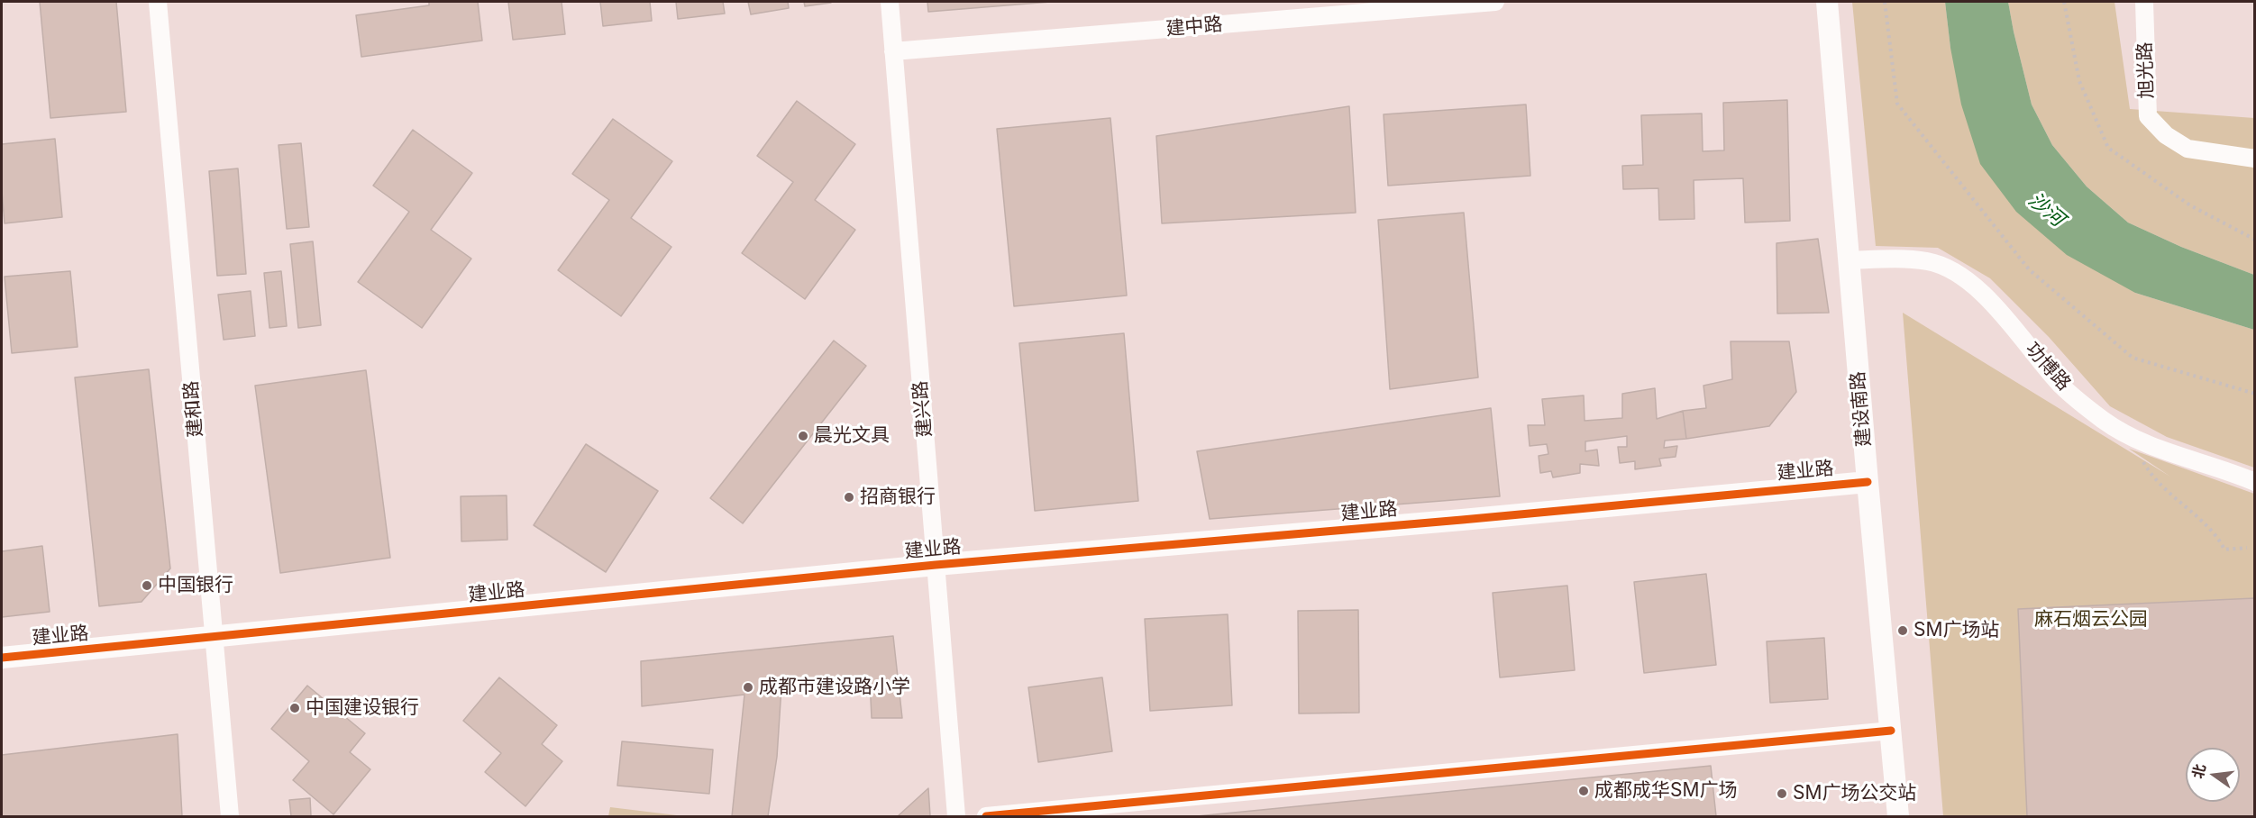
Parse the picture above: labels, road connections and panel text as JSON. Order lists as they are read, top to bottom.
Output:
{
  "streets": {
    "street": [
      "建中路",
      "旭光路",
      "功博路",
      "建和路",
      "建兴路",
      "建设南路",
      "建业路"
    ]
  },
  "crossings": [
    ["建中路", "建兴路"],
    ["功博路", "建设南路"],
    ["建和路", "建业路"],
    ["建兴路", "建业路"],
    ["建设南路", "建业路"]
  ],
  "water": ["沙河"],
  "parks": ["麻石烟云公园"],
  "places": [
    "晨光文具",
    "招商银行",
    "中国银行",
    "SM广场站",
    "成都市建设路小学",
    "中国建设银行",
    "成都成华SM广场",
    "SM广场公交站"
  ],
  "north": "left"
}
